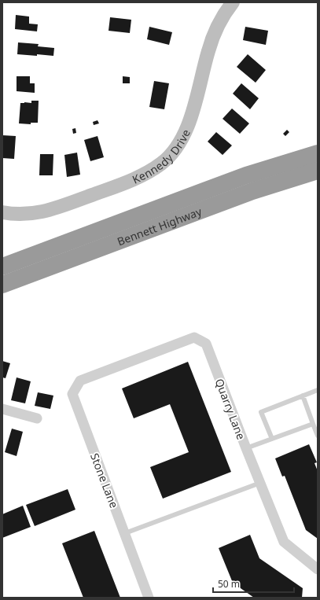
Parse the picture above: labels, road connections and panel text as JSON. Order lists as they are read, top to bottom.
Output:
{
  "streets": {
    "highway": ["Bennett Highway"],
    "street": ["Kennedy Drive", "Quarry Lane", "Stone Lane"]
  },
  "crossings": [
    ["Quarry Lane", "Stone Lane"]
  ],
  "scale_bar": "50 m"
}
